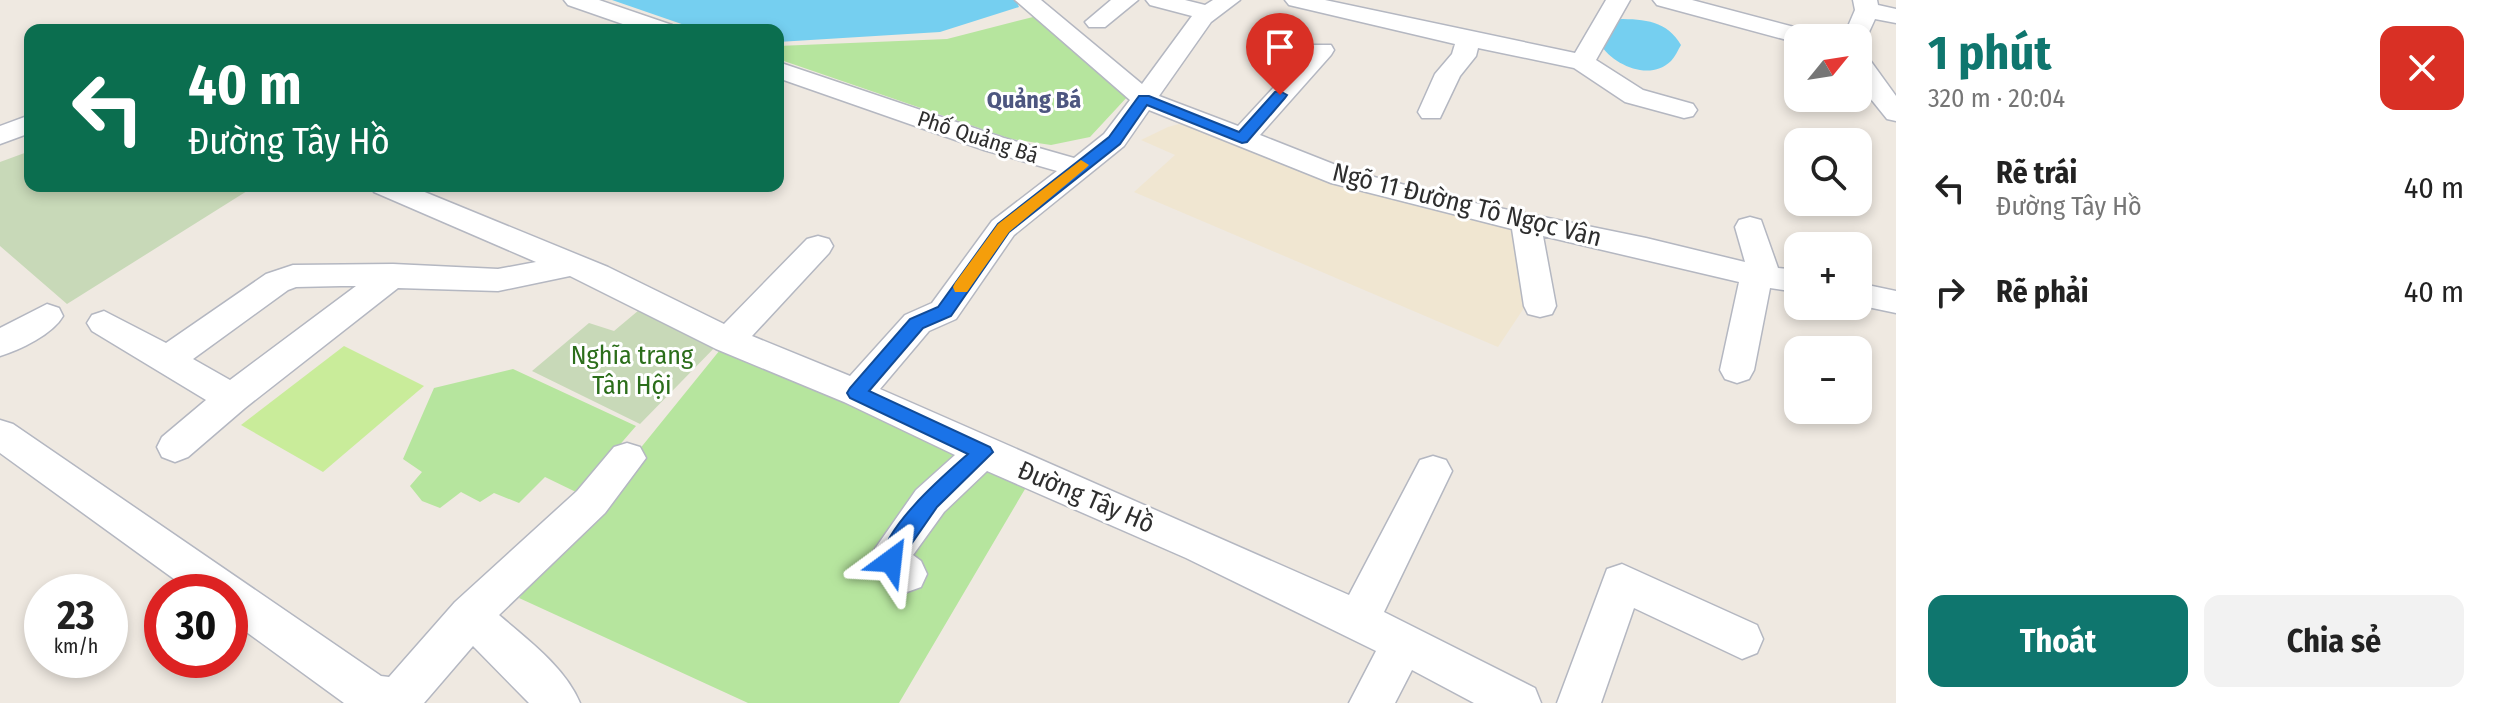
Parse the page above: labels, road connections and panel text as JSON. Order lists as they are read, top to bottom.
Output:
{
  "streets": {
    "street": ["Phố Quảng Bá", "Ngõ 11 Đường Tô Ngọc Vân", "Đường Tây Hồ"]
  },
  "districts": ["Quảng Bá"],
  "parks": ["Nghĩa trang Tân Hội"],
  "north": "top right",
  "page": {
    "heading": ["1 phút", "320 m · 20:04"],
    "map_buttons": ["+", "−"],
    "turn": ["40 m", "Đường Tây Hồ"],
    "list": [
      {
        "name": "Rẽ trái",
        "note": "Đường Tây Hồ",
        "value": "40 m"
      },
      {
        "name": "Rẽ phải",
        "value": "40 m"
      }
    ],
    "speed": "23 km/h",
    "limit": "30",
    "buttons": ["Thoát", "Chia sẻ"]
  }
}
